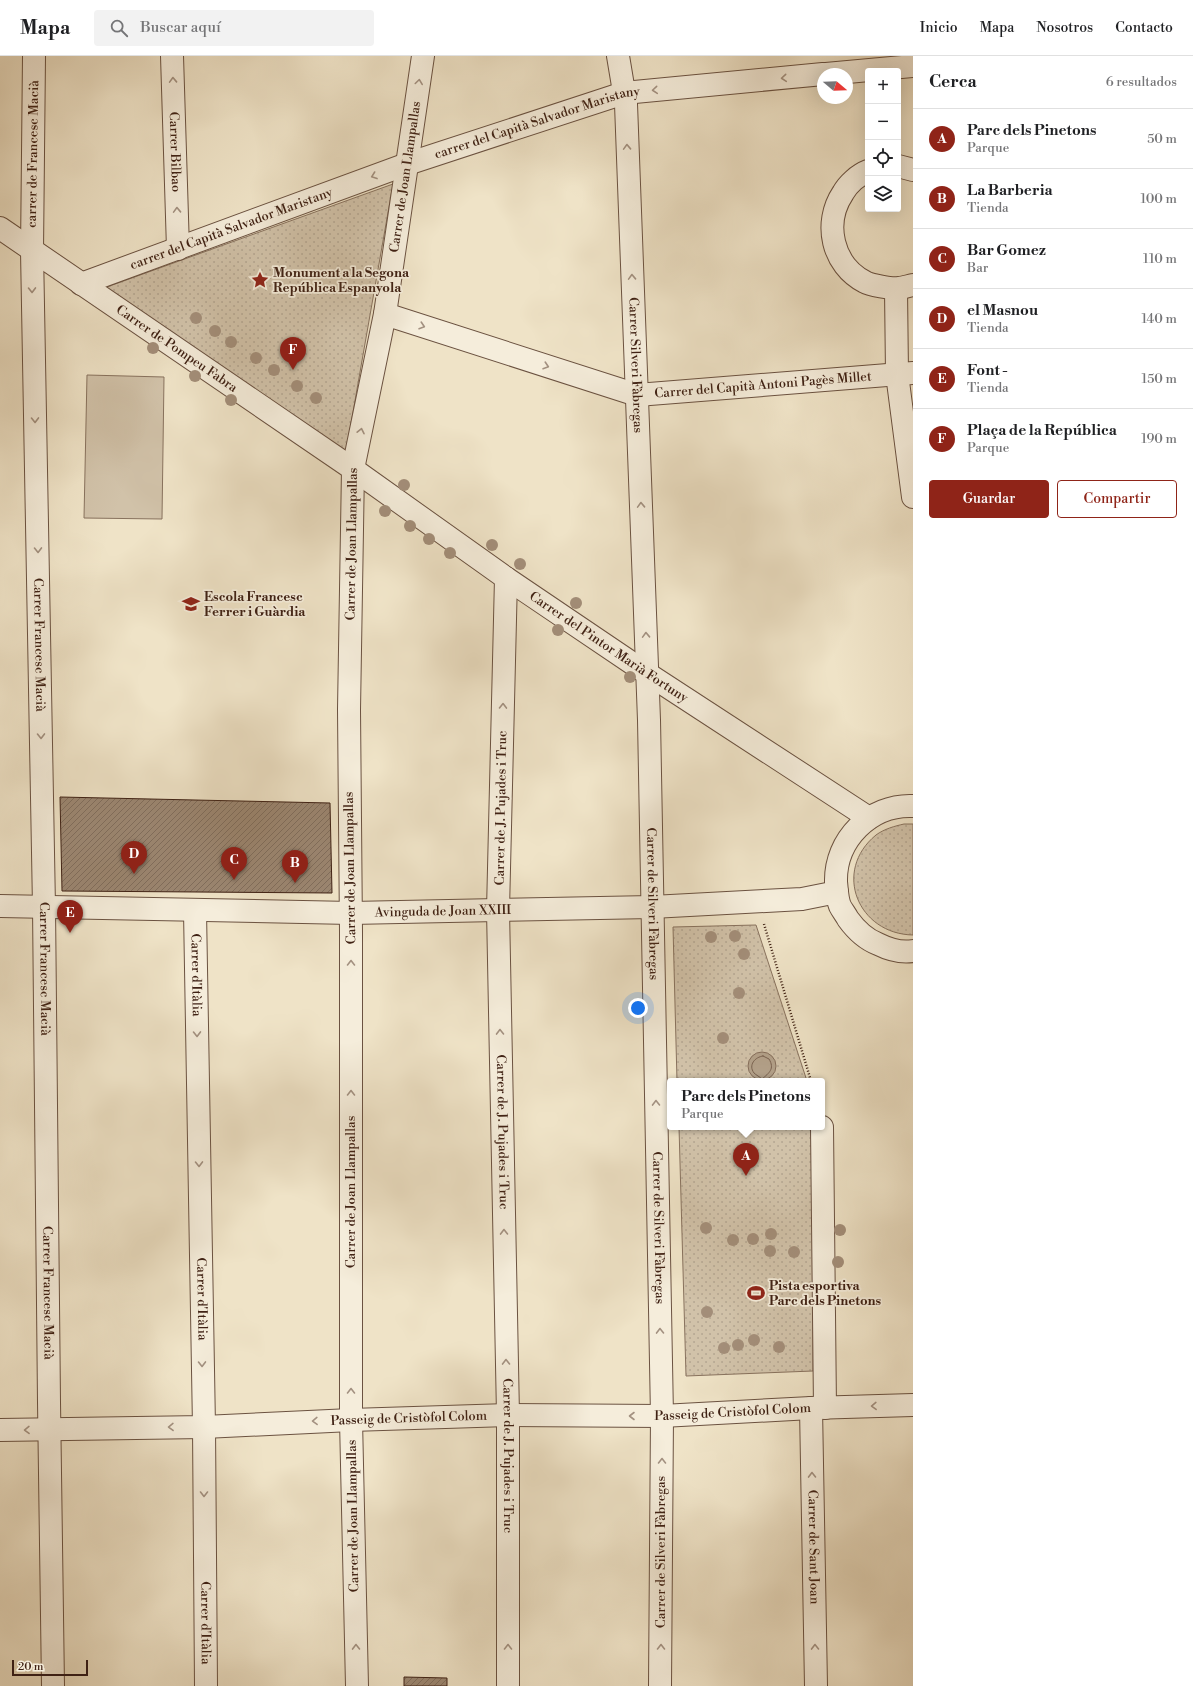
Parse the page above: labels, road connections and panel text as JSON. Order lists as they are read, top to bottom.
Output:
{
  "streets": {
    "street": [
      "carrer del Capità Salvador Maristany",
      "Carrer Bilbao",
      "carrer de Francesc Macià",
      "Carrer de Joan Llampallas",
      "Carrer de Pompeu Fabra",
      "Carrer Silveri Fàbregas",
      "Carrer del Capità Antoni Pagès Millet",
      "Carrer Francesc Macià",
      "Carrer del Pintor Marià Fortuny",
      "Carrer de J. Pujades i Truc",
      "Carrer de Silveri Fàbregas",
      "Avinguda de Joan XXIII",
      "Carrer d'Itàlia",
      "Passeig de Cristòfol Colom",
      "Carrer de Sant Joan"
    ]
  },
  "crossings": [
    ["carrer del Capità Salvador Maristany", "Carrer Bilbao"],
    ["carrer del Capità Salvador Maristany", "Carrer de Joan Llampallas"],
    ["carrer del Capità Salvador Maristany", "Carrer de Pompeu Fabra"],
    ["carrer del Capità Salvador Maristany", "Carrer Silveri Fàbregas"],
    ["carrer de Francesc Macià", "Carrer de Pompeu Fabra"],
    ["carrer de Francesc Macià", "Carrer Francesc Macià"],
    ["Carrer de Joan Llampallas", "Carrer de Pompeu Fabra"],
    ["Carrer de Joan Llampallas", "Carrer del Capità Antoni Pagès Millet"],
    ["Carrer de Joan Llampallas", "Carrer del Pintor Marià Fortuny"],
    ["Carrer de Joan Llampallas", "Avinguda de Joan XXIII"],
    ["Carrer de Joan Llampallas", "Passeig de Cristòfol Colom"],
    ["Carrer de Pompeu Fabra", "Carrer Francesc Macià"],
    ["Carrer de Pompeu Fabra", "Carrer del Pintor Marià Fortuny"],
    ["Carrer Silveri Fàbregas", "Carrer del Capità Antoni Pagès Millet"],
    ["Carrer Silveri Fàbregas", "Carrer del Pintor Marià Fortuny"],
    ["Carrer Silveri Fàbregas", "Carrer de Silveri Fàbregas"],
    ["Carrer Francesc Macià", "Avinguda de Joan XXIII"],
    ["Carrer Francesc Macià", "Passeig de Cristòfol Colom"],
    ["Carrer del Pintor Marià Fortuny", "Carrer de J. Pujades i Truc"],
    ["Carrer del Pintor Marià Fortuny", "Carrer de Silveri Fàbregas"],
    ["Carrer de J. Pujades i Truc", "Avinguda de Joan XXIII"],
    ["Carrer de J. Pujades i Truc", "Passeig de Cristòfol Colom"],
    ["Carrer de Silveri Fàbregas", "Avinguda de Joan XXIII"],
    ["Carrer de Silveri Fàbregas", "Passeig de Cristòfol Colom"],
    ["Avinguda de Joan XXIII", "Carrer d'Itàlia"],
    ["Carrer d'Itàlia", "Passeig de Cristòfol Colom"],
    ["Passeig de Cristòfol Colom", "Carrer de Sant Joan"]
  ],
  "one_way": [
    "carrer del Capità Salvador Maristany",
    "Carrer Bilbao",
    "Carrer de Joan Llampallas",
    "Carrer Silveri Fàbregas",
    "Carrer del Capità Antoni Pagès Millet",
    "Carrer Francesc Macià",
    "Carrer de J. Pujades i Truc",
    "Carrer de Silveri Fàbregas",
    "Carrer d'Itàlia",
    "Passeig de Cristòfol Colom",
    "Carrer de Sant Joan"
  ],
  "places": {
    "place": ["Monument a la Segona República Espanyola"],
    "school or university": ["Escola Francesc Ferrer i Guàrdia"],
    "sports": ["Pista esportiva Parc dels Pinetons"]
  },
  "scale_bar": "20 m",
  "north": "right",
  "page": {
    "header": "Mapa",
    "search": "Buscar aquí",
    "nav": [
      "Inicio",
      "Mapa",
      "Nosotros",
      "Contacto"
    ],
    "heading": ["Cerca", "6 resultados"],
    "map_buttons": ["+", "−"],
    "list": [
      {
        "mark": "A",
        "name": "Parc dels Pinetons",
        "note": "Parque",
        "value": "50 m"
      },
      {
        "mark": "B",
        "name": "La Barberia",
        "note": "Tienda",
        "value": "100 m"
      },
      {
        "mark": "C",
        "name": "Bar Gomez",
        "note": "Bar",
        "value": "110 m"
      },
      {
        "mark": "D",
        "name": "el Masnou",
        "note": "Tienda",
        "value": "140 m"
      },
      {
        "mark": "E",
        "name": "Font -",
        "note": "Tienda",
        "value": "150 m"
      },
      {
        "mark": "F",
        "name": "Plaça de la República",
        "note": "Parque",
        "value": "190 m"
      }
    ],
    "pins": [
      "F",
      "D",
      "C",
      "B",
      "E",
      "A"
    ],
    "buttons": ["Guardar", "Compartir"],
    "popup": ["Parc dels Pinetons", "Parque"],
    "scale": "20 m"
  }
}
